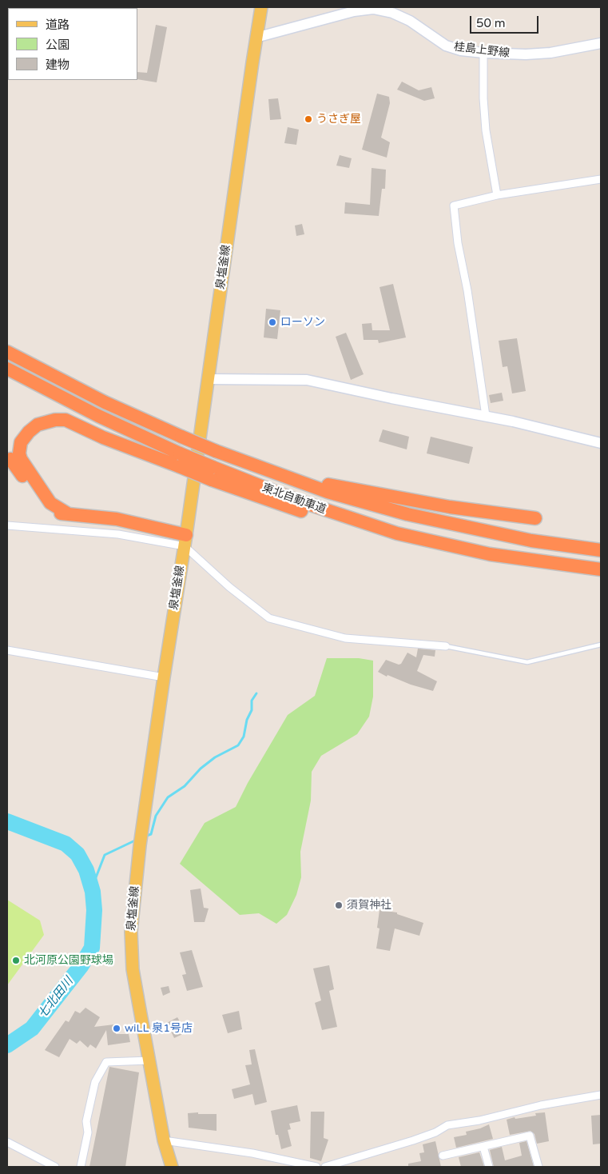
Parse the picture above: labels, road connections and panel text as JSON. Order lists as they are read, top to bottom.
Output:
{
  "streets": {
    "highway": ["東北自動車道"],
    "main road": ["泉塩釜線"],
    "street": ["桂島上野線"]
  },
  "crossings": [
    ["桂島上野線", "泉塩釜線"]
  ],
  "water": ["七北田川"],
  "places": [
    "うさぎ屋",
    "ローソン",
    "須賀神社",
    "北河原公園野球場",
    "wiLL 泉1号店"
  ],
  "legend": ["道路", "公園", "建物"],
  "scale_bar": "50 m"
}
